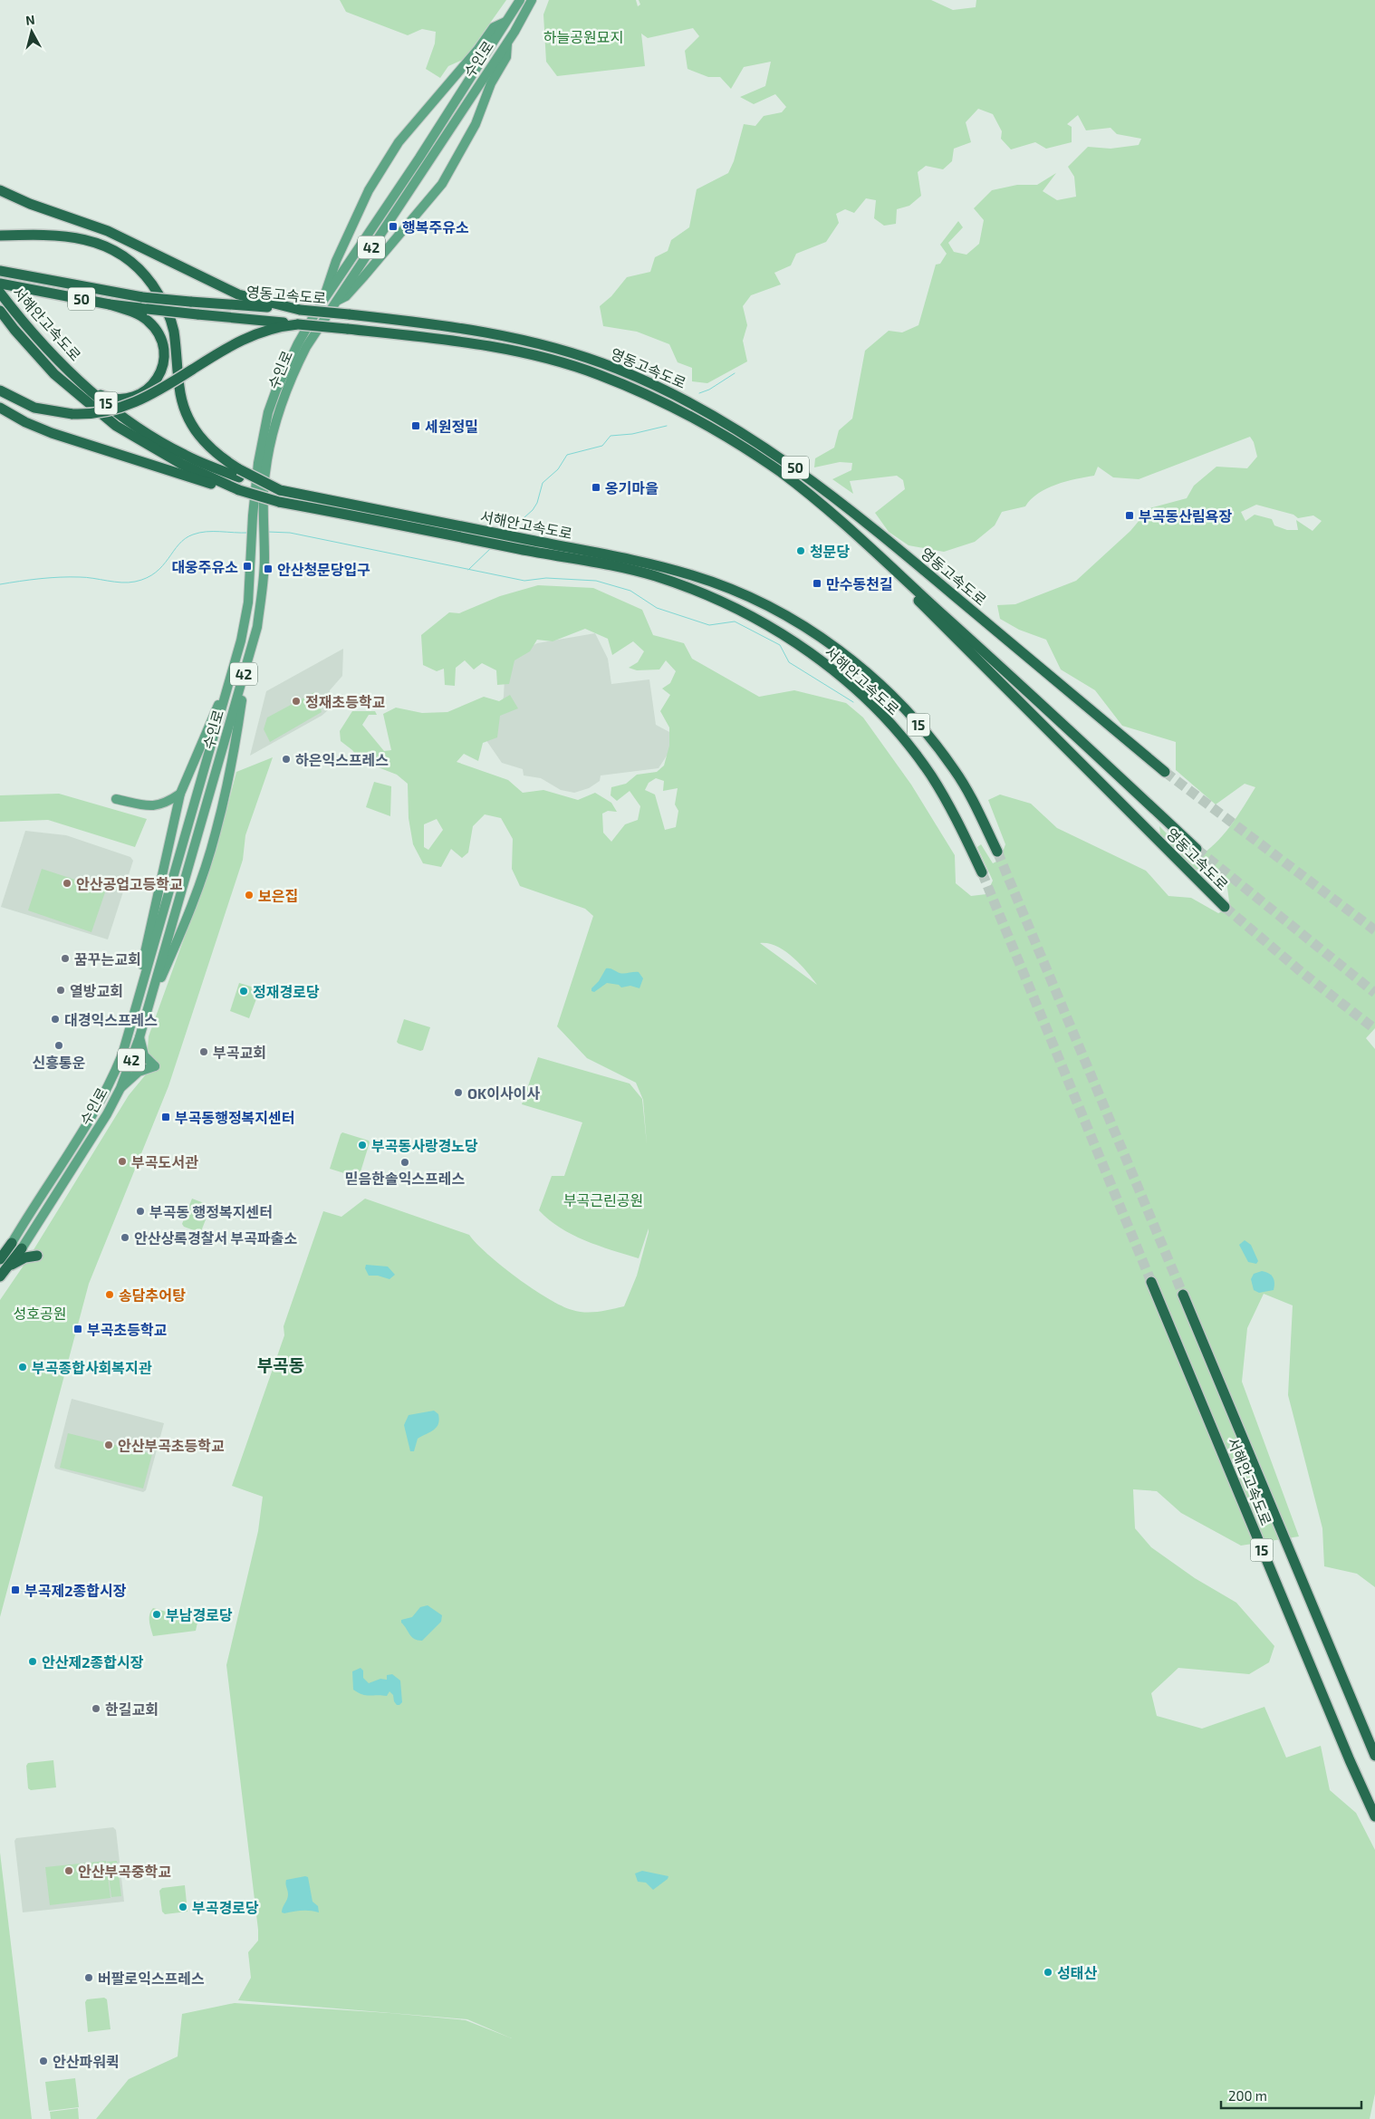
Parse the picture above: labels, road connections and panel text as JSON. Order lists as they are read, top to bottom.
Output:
{
  "streets": {
    "highway": [
      "수인로",
      "42",
      "영동고속도로",
      "50",
      "서해안고속도로",
      "15"
    ]
  },
  "districts": ["부곡동"],
  "parks": ["하늘공원묘지", "부곡근린공원", "성호공원"],
  "places": {
    "transit": [
      "행복주유소",
      "세원정밀",
      "옹기마을",
      "부곡동산림욕장",
      "대웅주유소",
      "안산청문당입구",
      "만수동천길",
      "부곡동행정복지센터",
      "부곡초등학교",
      "부곡제2종합시장"
    ],
    "other": [
      "청문당",
      "정재초등학교",
      "하은익스프레스",
      "안산공업고등학교",
      "보은집",
      "꿈꾸는교회",
      "열방교회",
      "정재경로당",
      "대경익스프레스",
      "신흥통운",
      "부곡교회",
      "OK이사이사",
      "부곡동사랑경노당",
      "부곡도서관",
      "믿음한솔익스프레스",
      "부곡동 행정복지센터",
      "안산상록경찰서 부곡파출소",
      "송담추어탕",
      "부곡종합사회복지관",
      "안산부곡초등학교",
      "부남경로당",
      "안산제2종합시장",
      "한길교회",
      "안산부곡중학교",
      "부곡경로당",
      "성태산",
      "버팔로익스프레스",
      "안산파워퀵"
    ]
  },
  "scale_bar": "200 m",
  "north": "top"
}
